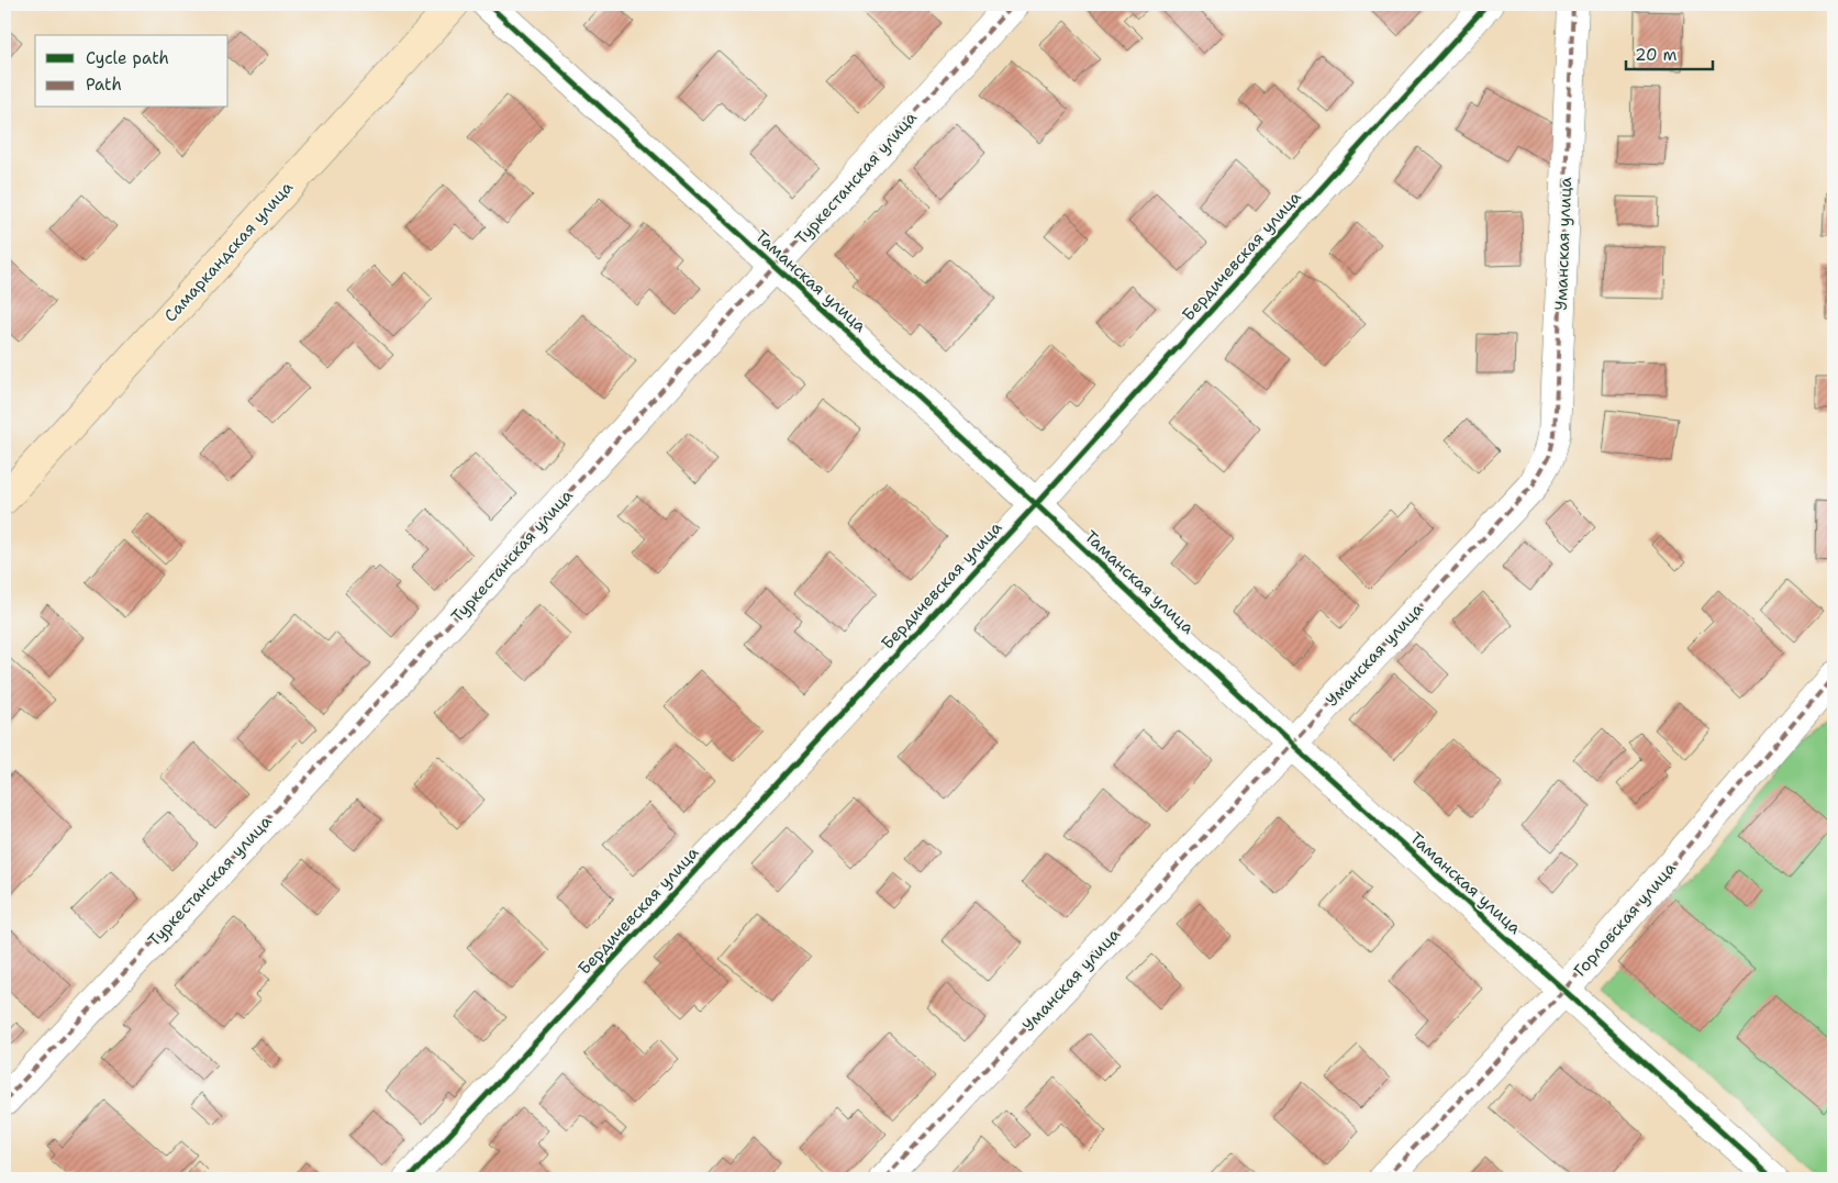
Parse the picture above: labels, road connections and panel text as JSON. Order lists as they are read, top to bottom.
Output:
{
  "streets": {
    "street": [
      "Туркестанская улица",
      "Уманская улица",
      "Самаркандская улица",
      "Бердичевская улица",
      "Таманская улица",
      "Горловская улица"
    ]
  },
  "crossings": [
    ["Туркестанская улица", "Таманская улица"],
    ["Уманская улица", "Таманская улица"],
    ["Бердичевская улица", "Таманская улица"],
    ["Таманская улица", "Горловская улица"]
  ],
  "legend": ["Cycle path", "Path"],
  "scale_bar": "20 m"
}
